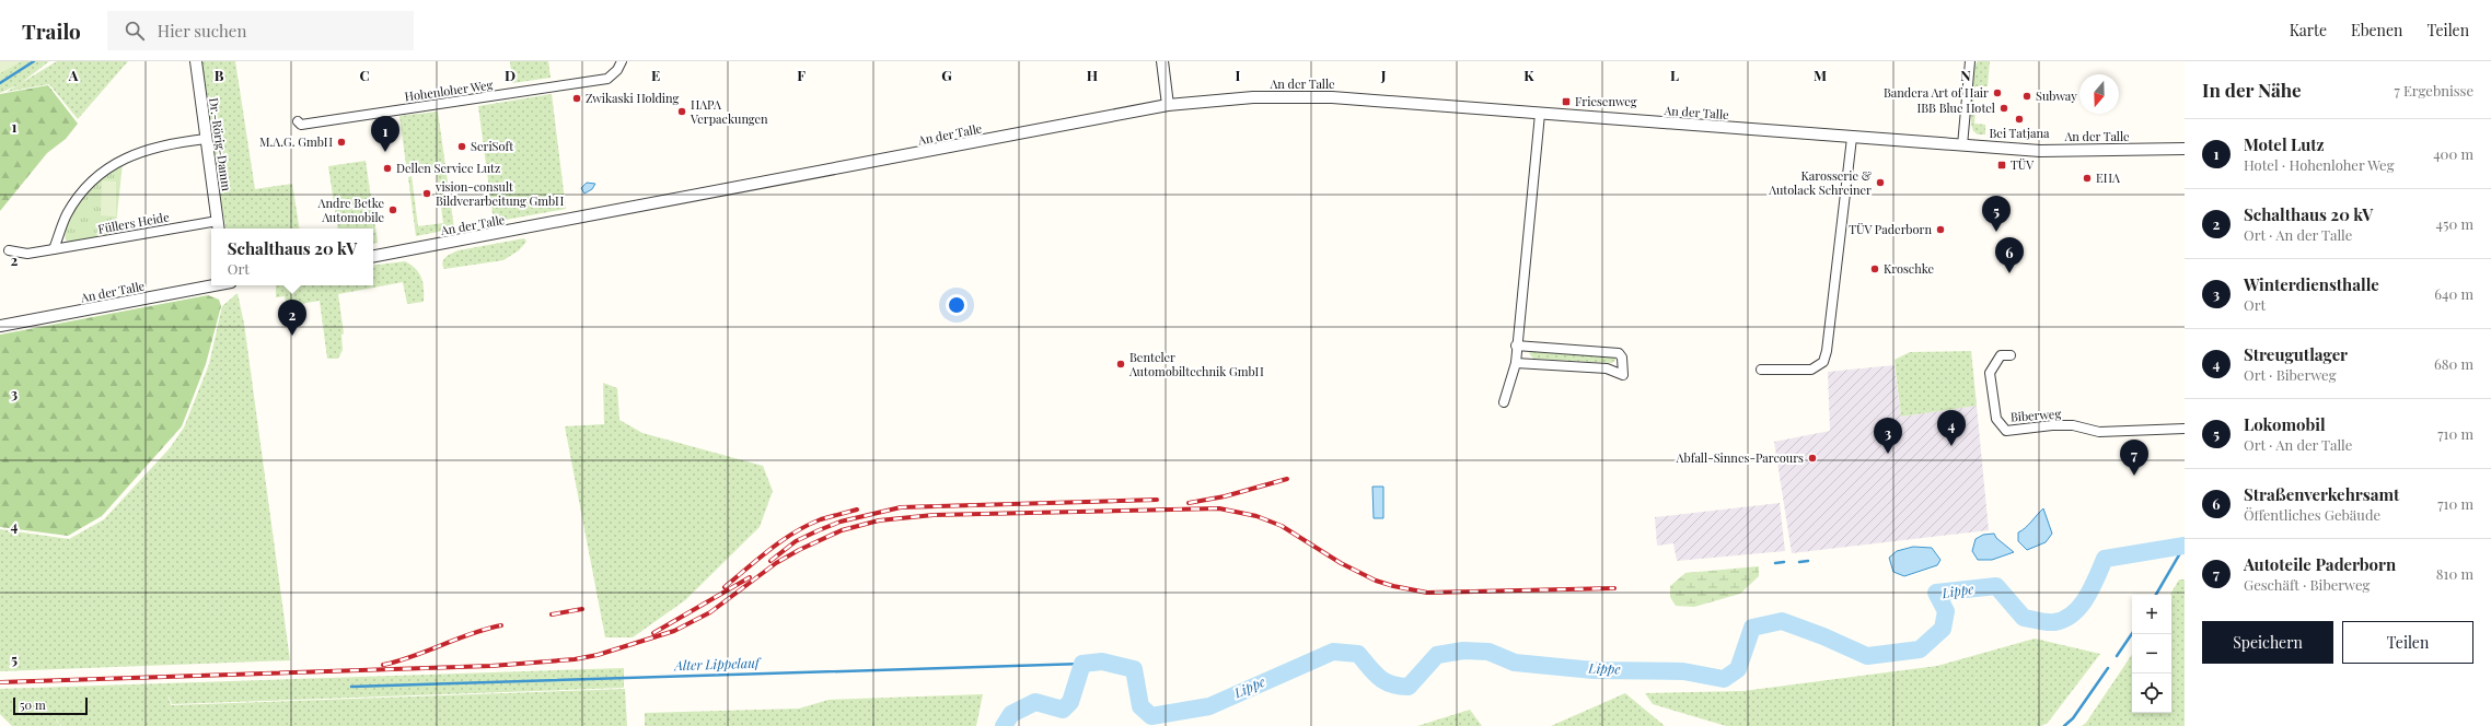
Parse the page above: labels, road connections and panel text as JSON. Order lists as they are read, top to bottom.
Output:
{
  "streets": {
    "street": [
      "An der Talle",
      "Hohenloher Weg",
      "Dr.-Rörig-Damm",
      "Füllers Heide",
      "Biberweg"
    ]
  },
  "crossings": [
    ["Dr.-Rörig-Damm", "Füllers Heide"]
  ],
  "water": ["Lippe", "Alter Lippelauf"],
  "places": {
    "other": [
      "Bandera Art of Hair",
      "Subway",
      "Zwikaski Holding",
      "IBB Blue Hotel",
      "HAPA Verpackungen",
      "Bei Tatjana",
      "M.A.G. GmbH",
      "SeriSoft",
      "Dellen Service Lutz",
      "EHA",
      "Karosserie & Autolack Schreiner",
      "vision-consult Bildverarbeitung GmbH",
      "Andre Betke Automobile",
      "TÜV Paderborn",
      "Kroschke",
      "Benteler Automobiltechnik GmbH",
      "Abfall-Sinnes-Parcours"
    ],
    "transit": ["Friesenweg", "TÜV"]
  },
  "scale_bar": "50 m",
  "north": "bottom",
  "page": {
    "header": "Trailo",
    "search": "Hier suchen",
    "nav": ["Karte", "Ebenen", "Teilen"],
    "heading": ["In der Nähe", "7 Ergebnisse"],
    "pins": [
      "1",
      "5",
      "6",
      "2",
      "4",
      "3",
      "7"
    ],
    "list": [
      {
        "mark": "1",
        "name": "Motel Lutz",
        "note": "Hotel · Hohenloher Weg",
        "value": "400 m"
      },
      {
        "mark": "2",
        "name": "Schalthaus 20 kV",
        "note": "Ort · An der Talle",
        "value": "450 m"
      },
      {
        "mark": "3",
        "name": "Winterdiensthalle",
        "note": "Ort",
        "value": "640 m"
      },
      {
        "mark": "4",
        "name": "Streugutlager",
        "note": "Ort · Biberweg",
        "value": "680 m"
      },
      {
        "mark": "5",
        "name": "Lokomobil",
        "note": "Ort · An der Talle",
        "value": "710 m"
      },
      {
        "mark": "6",
        "name": "Straßenverkehrsamt",
        "note": "Öffentliches Gebäude",
        "value": "710 m"
      },
      {
        "mark": "7",
        "name": "Autoteile Paderborn",
        "note": "Geschäft · Biberweg",
        "value": "810 m"
      }
    ],
    "popup": ["Schalthaus 20 kV", "Ort"],
    "map_buttons": ["+", "−"],
    "buttons": ["Speichern", "Teilen"],
    "scale": "50 m"
  },
  "grid": {
    "columns": [
      "A",
      "B",
      "C",
      "D",
      "E",
      "F",
      "G",
      "H",
      "I",
      "J",
      "K",
      "L",
      "M",
      "N"
    ],
    "rows": [
      "1",
      "2",
      "3",
      "4",
      "5"
    ]
  }
}
